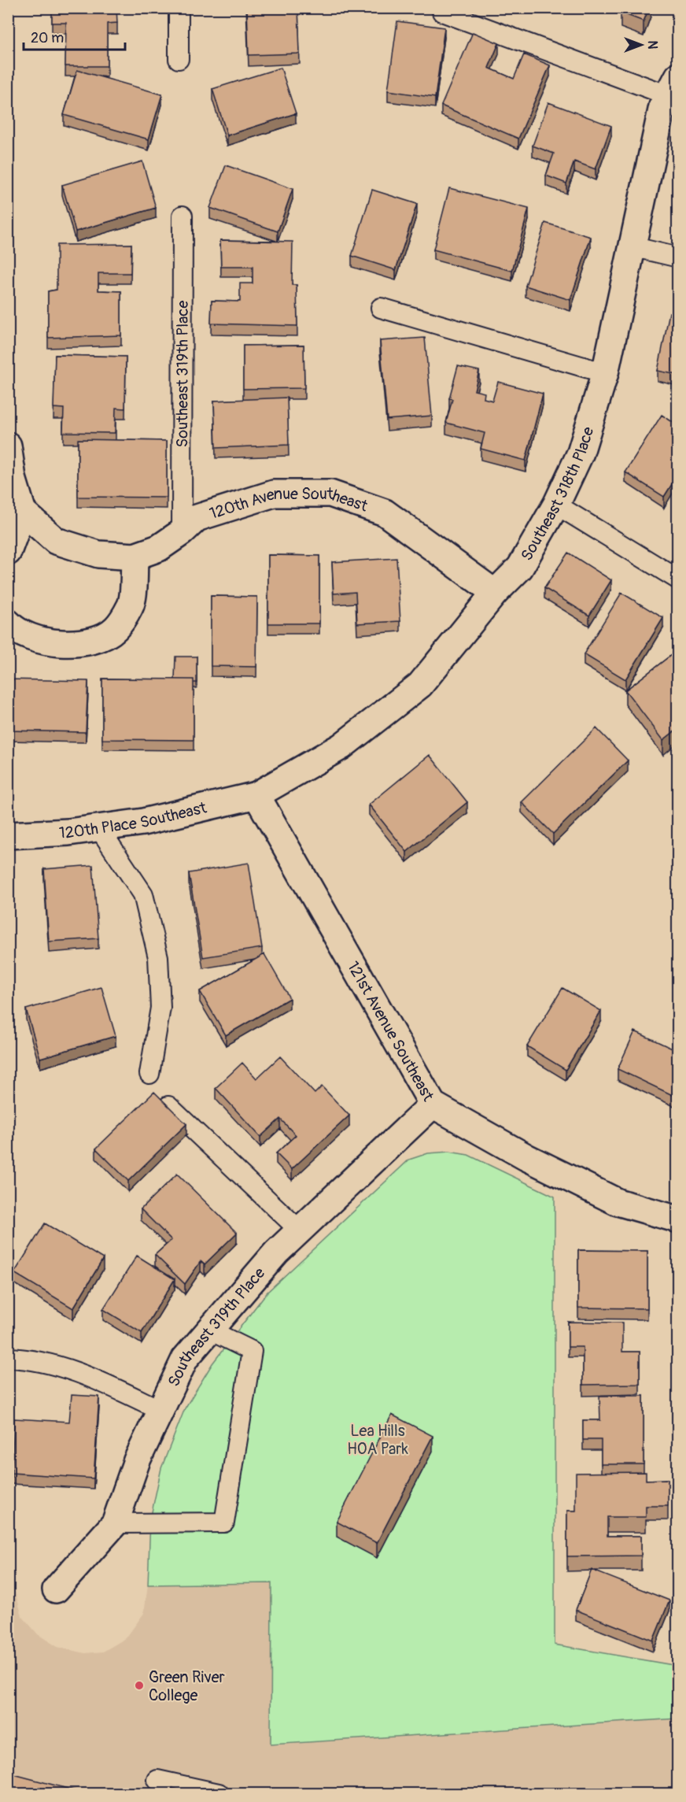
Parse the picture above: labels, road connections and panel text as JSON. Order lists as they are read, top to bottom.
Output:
{
  "streets": {
    "street": [
      "Southeast 319th Place",
      "Southeast 318th Place",
      "120th Avenue Southeast",
      "120th Place Southeast",
      "121st Avenue Southeast"
    ]
  },
  "crossings": [
    ["Southeast 319th Place", "120th Avenue Southeast"],
    ["Southeast 319th Place", "121st Avenue Southeast"],
    ["Southeast 318th Place", "120th Avenue Southeast"],
    ["Southeast 318th Place", "120th Place Southeast"],
    ["Southeast 318th Place", "121st Avenue Southeast"],
    ["120th Place Southeast", "121st Avenue Southeast"]
  ],
  "parks": ["Lea Hills HOA Park"],
  "places": ["Green River College"],
  "scale_bar": "20 m",
  "north": "right"
}
